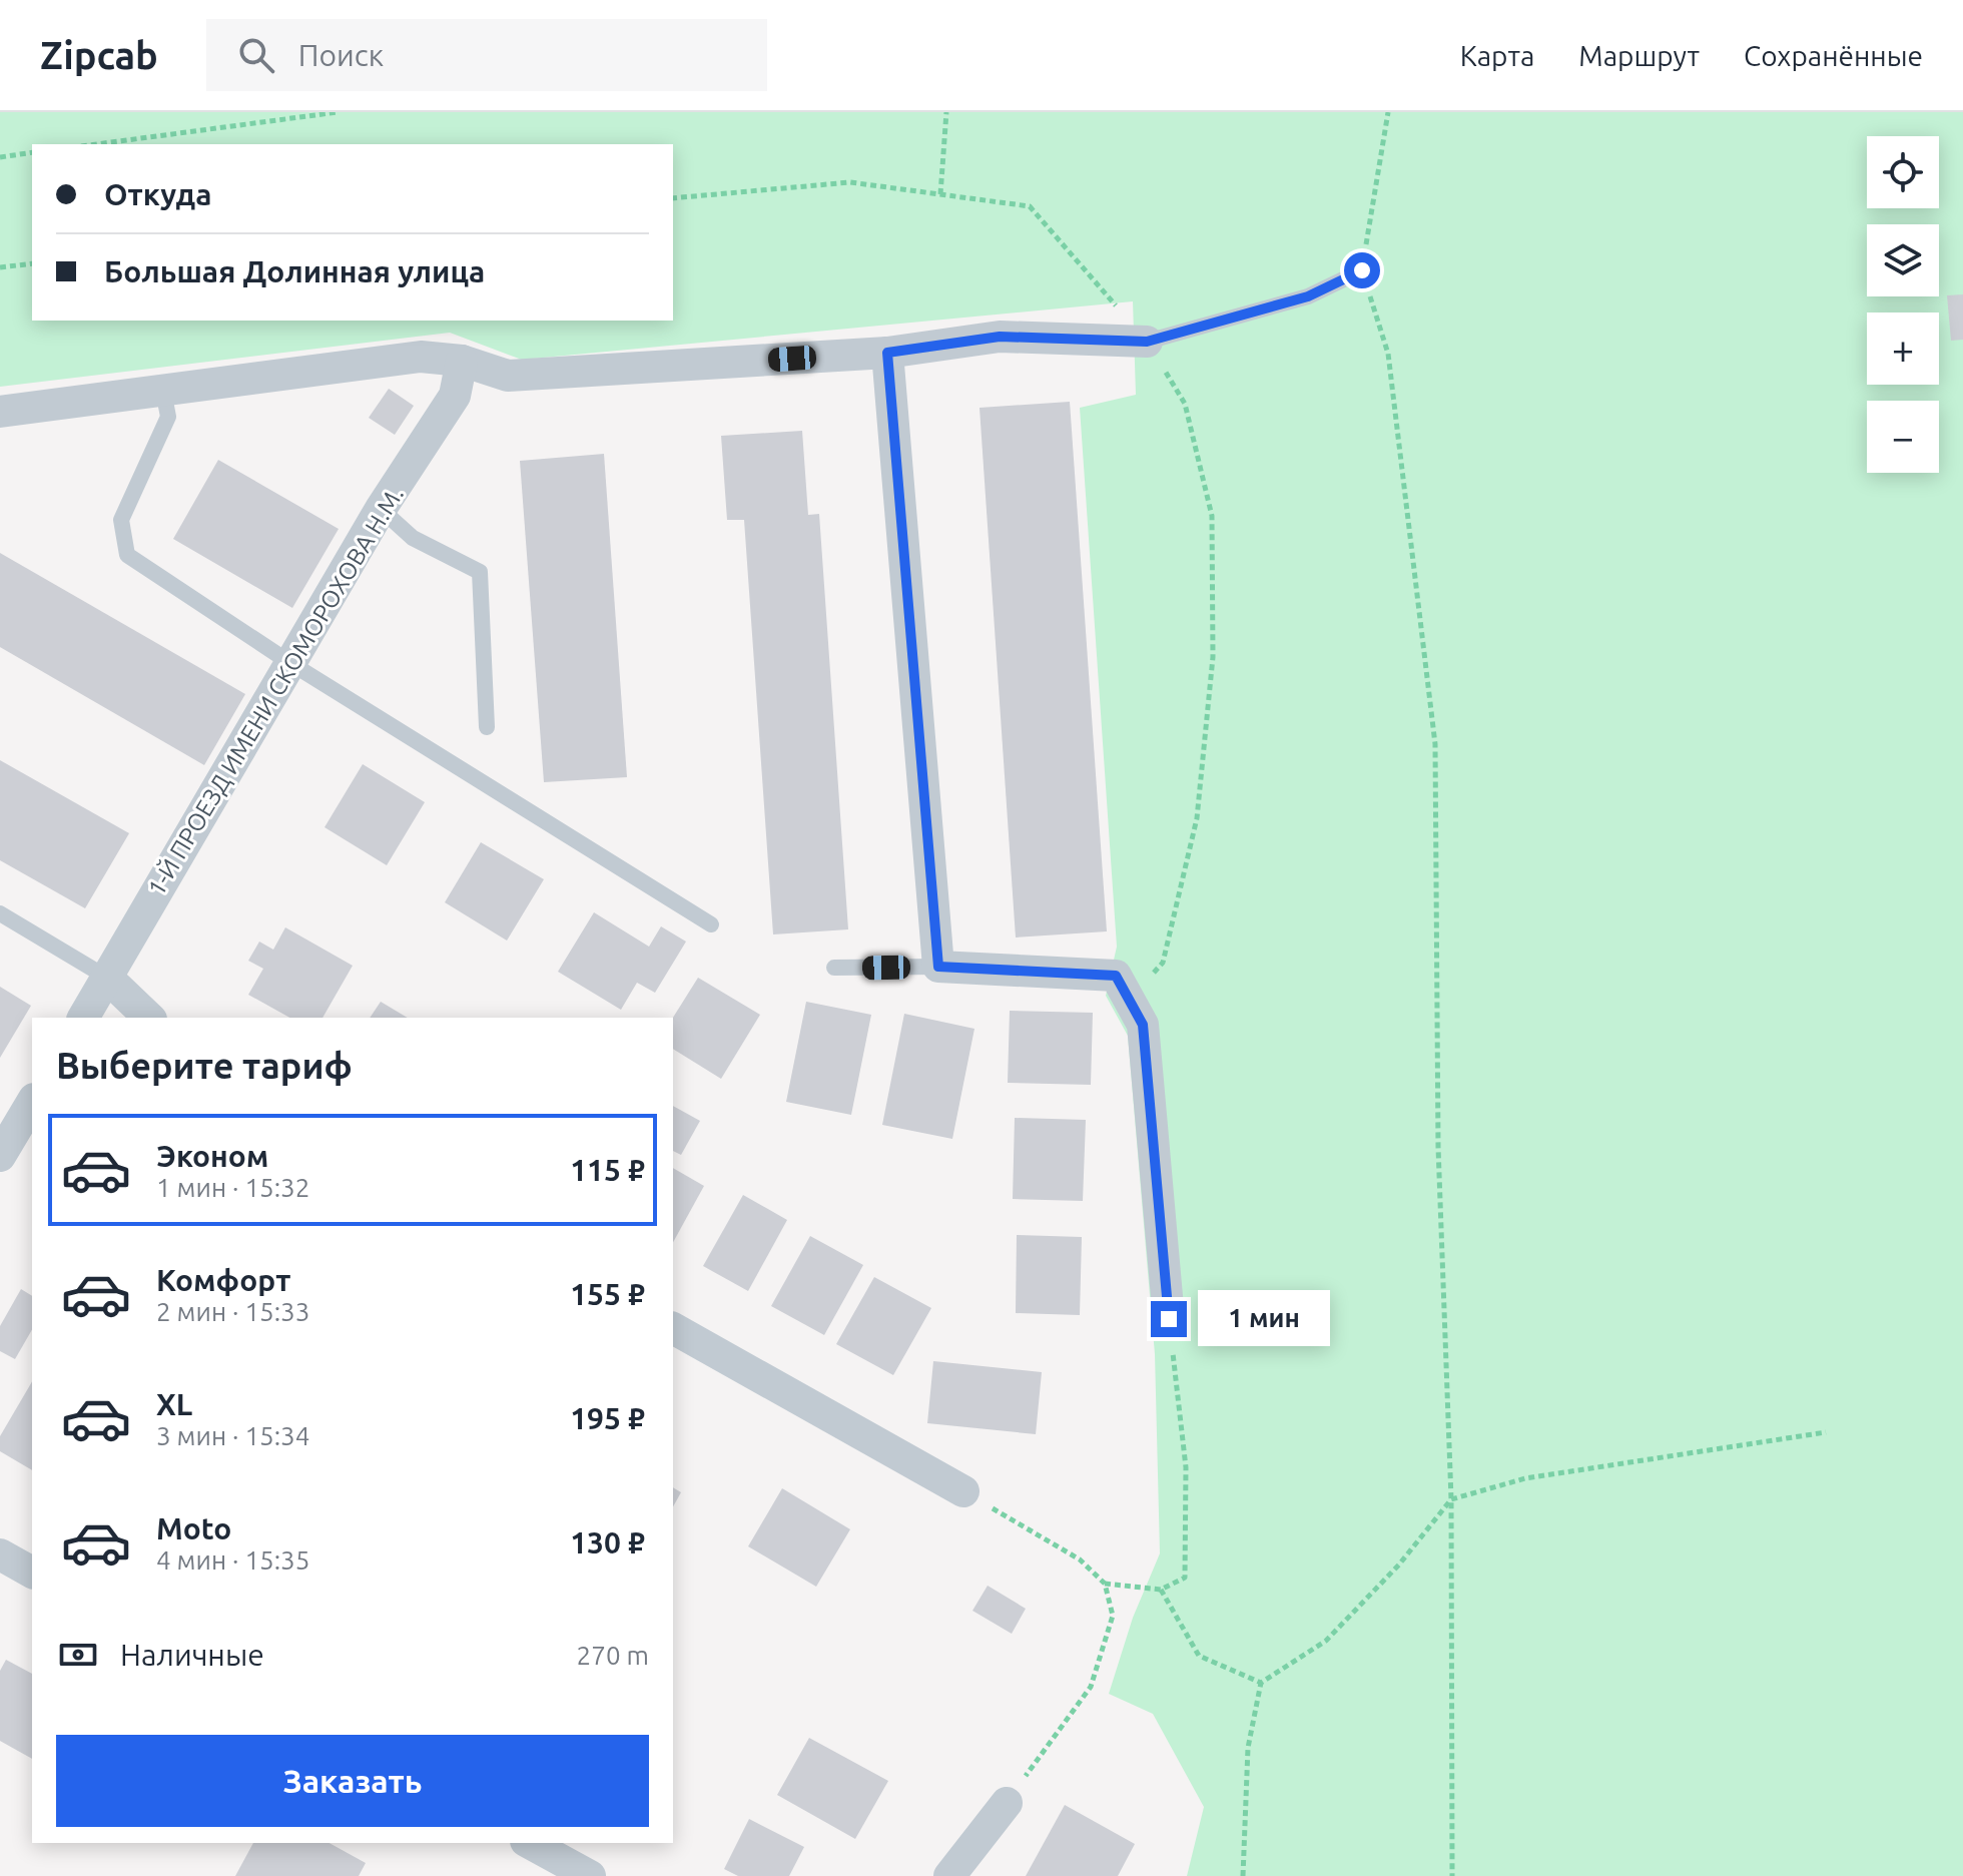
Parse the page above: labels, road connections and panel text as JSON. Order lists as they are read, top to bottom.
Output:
{
  "streets": {
    "street": ["1-Й ПРОЕЗД ИМЕНИ СКОМОРОХОВА Н.М."]
  },
  "page": {
    "header": "Zipcab",
    "search": "Поиск",
    "nav": ["Карта", "Маршрут", "Сохранённые"],
    "map_buttons": ["+", "−"],
    "banner": ["Откуда", "Большая Долинная улица"],
    "heading": "Выберите тариф",
    "list": [
      {
        "name": "Эконом",
        "note": "1 мин · 15:32",
        "value": "115 ₽"
      },
      {
        "name": "Комфорт",
        "note": "2 мин · 15:33",
        "value": "155 ₽"
      },
      {
        "name": "XL",
        "note": "3 мин · 15:34",
        "value": "195 ₽"
      },
      {
        "name": "Moto",
        "note": "4 мин · 15:35",
        "value": "130 ₽"
      }
    ],
    "bubble": "1 мин",
    "pay": ["Наличные", "270 m"],
    "buttons": "Заказать"
  }
}
